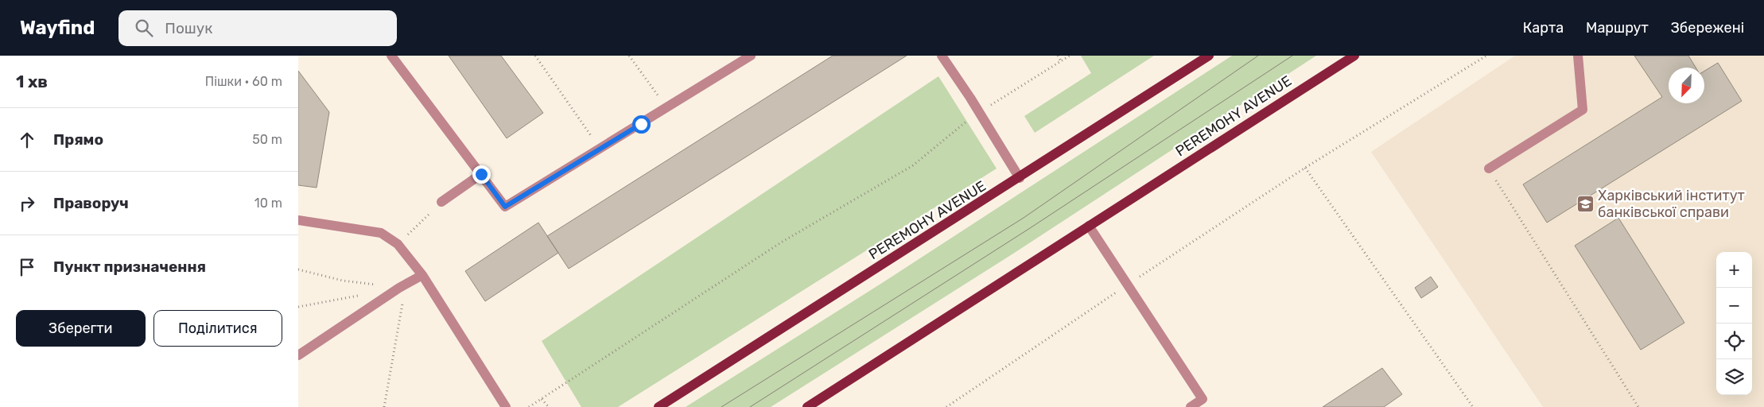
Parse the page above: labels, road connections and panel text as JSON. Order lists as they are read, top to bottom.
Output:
{
  "streets": {
    "main road": ["PEREMOHY AVENUE"]
  },
  "places": {
    "school or university": ["Харківський інститут банківської справи"]
  },
  "north": "bottom left",
  "page": {
    "header": "Wayfind",
    "search": "Пошук",
    "nav": ["Карта", "Маршрут", "Збережені"],
    "heading": ["1 хв", "Пішки · 60 m"],
    "list": [
      ["Прямо", "50 m"],
      ["Праворуч", "10 m"],
      "Пункт призначення"
    ],
    "map_buttons": ["+", "−"],
    "buttons": ["Зберегти", "Поділитися"]
  }
}
